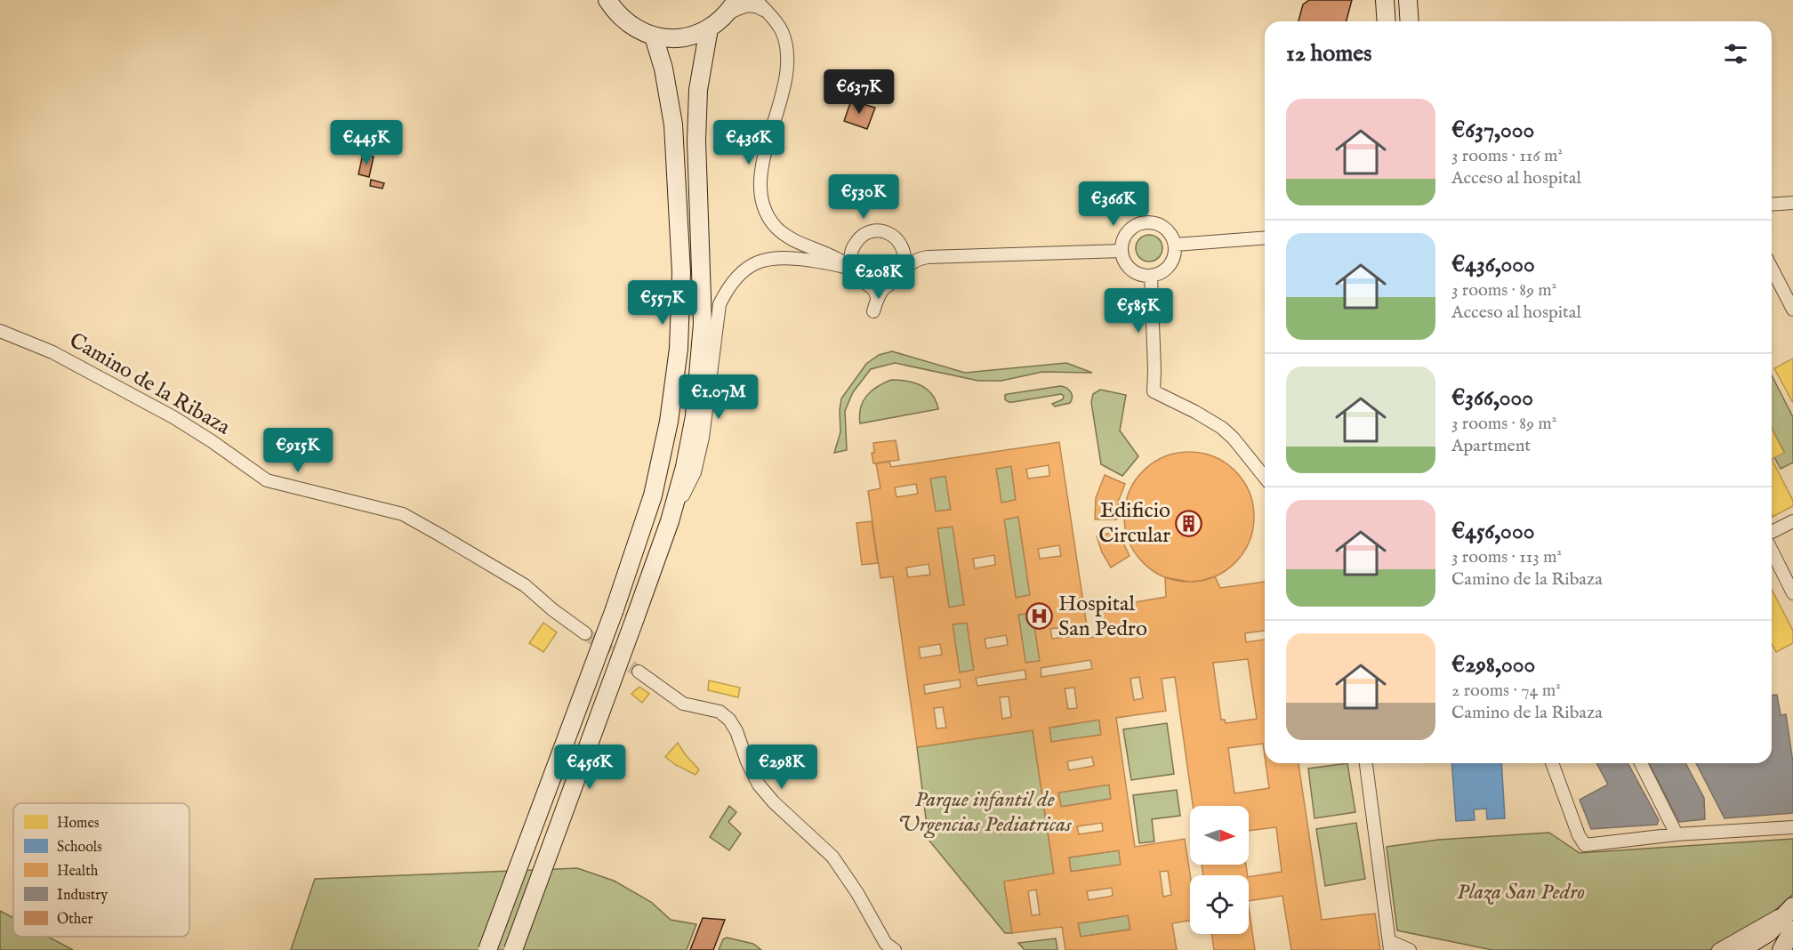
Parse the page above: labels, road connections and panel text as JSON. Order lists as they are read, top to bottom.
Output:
{
  "streets": {
    "street": ["Camino de la Ribaza"]
  },
  "parks": ["Parque infantil de Urgencias Pediatricas", "Plaza San Pedro"],
  "places": {
    "building": ["Edificio Circular"],
    "hospital": ["Hospital San Pedro"]
  },
  "legend": [
    "Homes",
    "Schools",
    "Health",
    "Industry",
    "Other"
  ],
  "north": "right",
  "page": {
    "heading": "12 homes",
    "price": [
      "€637K",
      "€445K",
      "€436K",
      "€530K",
      "€366K",
      "€208K",
      "€557K",
      "€585K",
      "€1.07M",
      "€915K",
      "€456K",
      "€298K"
    ],
    "list": [
      {
        "name": "€637,000",
        "note": "3 rooms · 116 m² · Acceso al hospital"
      },
      {
        "name": "€436,000",
        "note": "3 rooms · 89 m² · Acceso al hospital"
      },
      {
        "name": "€366,000",
        "note": "3 rooms · 89 m² · Apartment"
      },
      {
        "name": "€456,000",
        "note": "3 rooms · 113 m² · Camino de la Ribaza"
      },
      {
        "name": "€298,000",
        "note": "2 rooms · 74 m² · Camino de la Ribaza"
      }
    ]
  }
}
